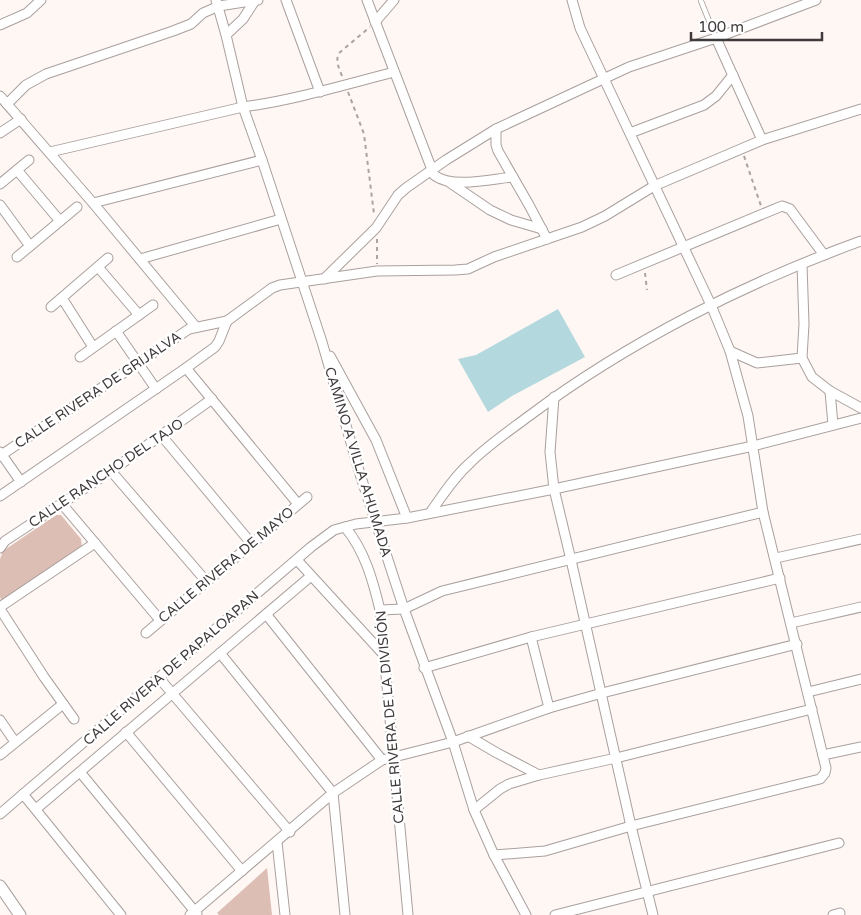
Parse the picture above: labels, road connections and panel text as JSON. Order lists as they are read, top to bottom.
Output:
{
  "streets": {
    "street": [
      "CALLE RIVERA DE GRIJALVA",
      "CAMINO A VILLA AHUMADA",
      "CALLE RANCHO DEL TAJO",
      "CALLE RIVERA DE MAYO",
      "CALLE RIVERA DE PAPALOAPAN",
      "CALLE RIVERA DE LA DIVISIÓN"
    ]
  },
  "crossings": [
    ["CAMINO A VILLA AHUMADA", "CALLE RIVERA DE PAPALOAPAN"],
    ["CALLE RIVERA DE PAPALOAPAN", "CALLE RIVERA DE LA DIVISIÓN"]
  ],
  "scale_bar": "100 m"
}
